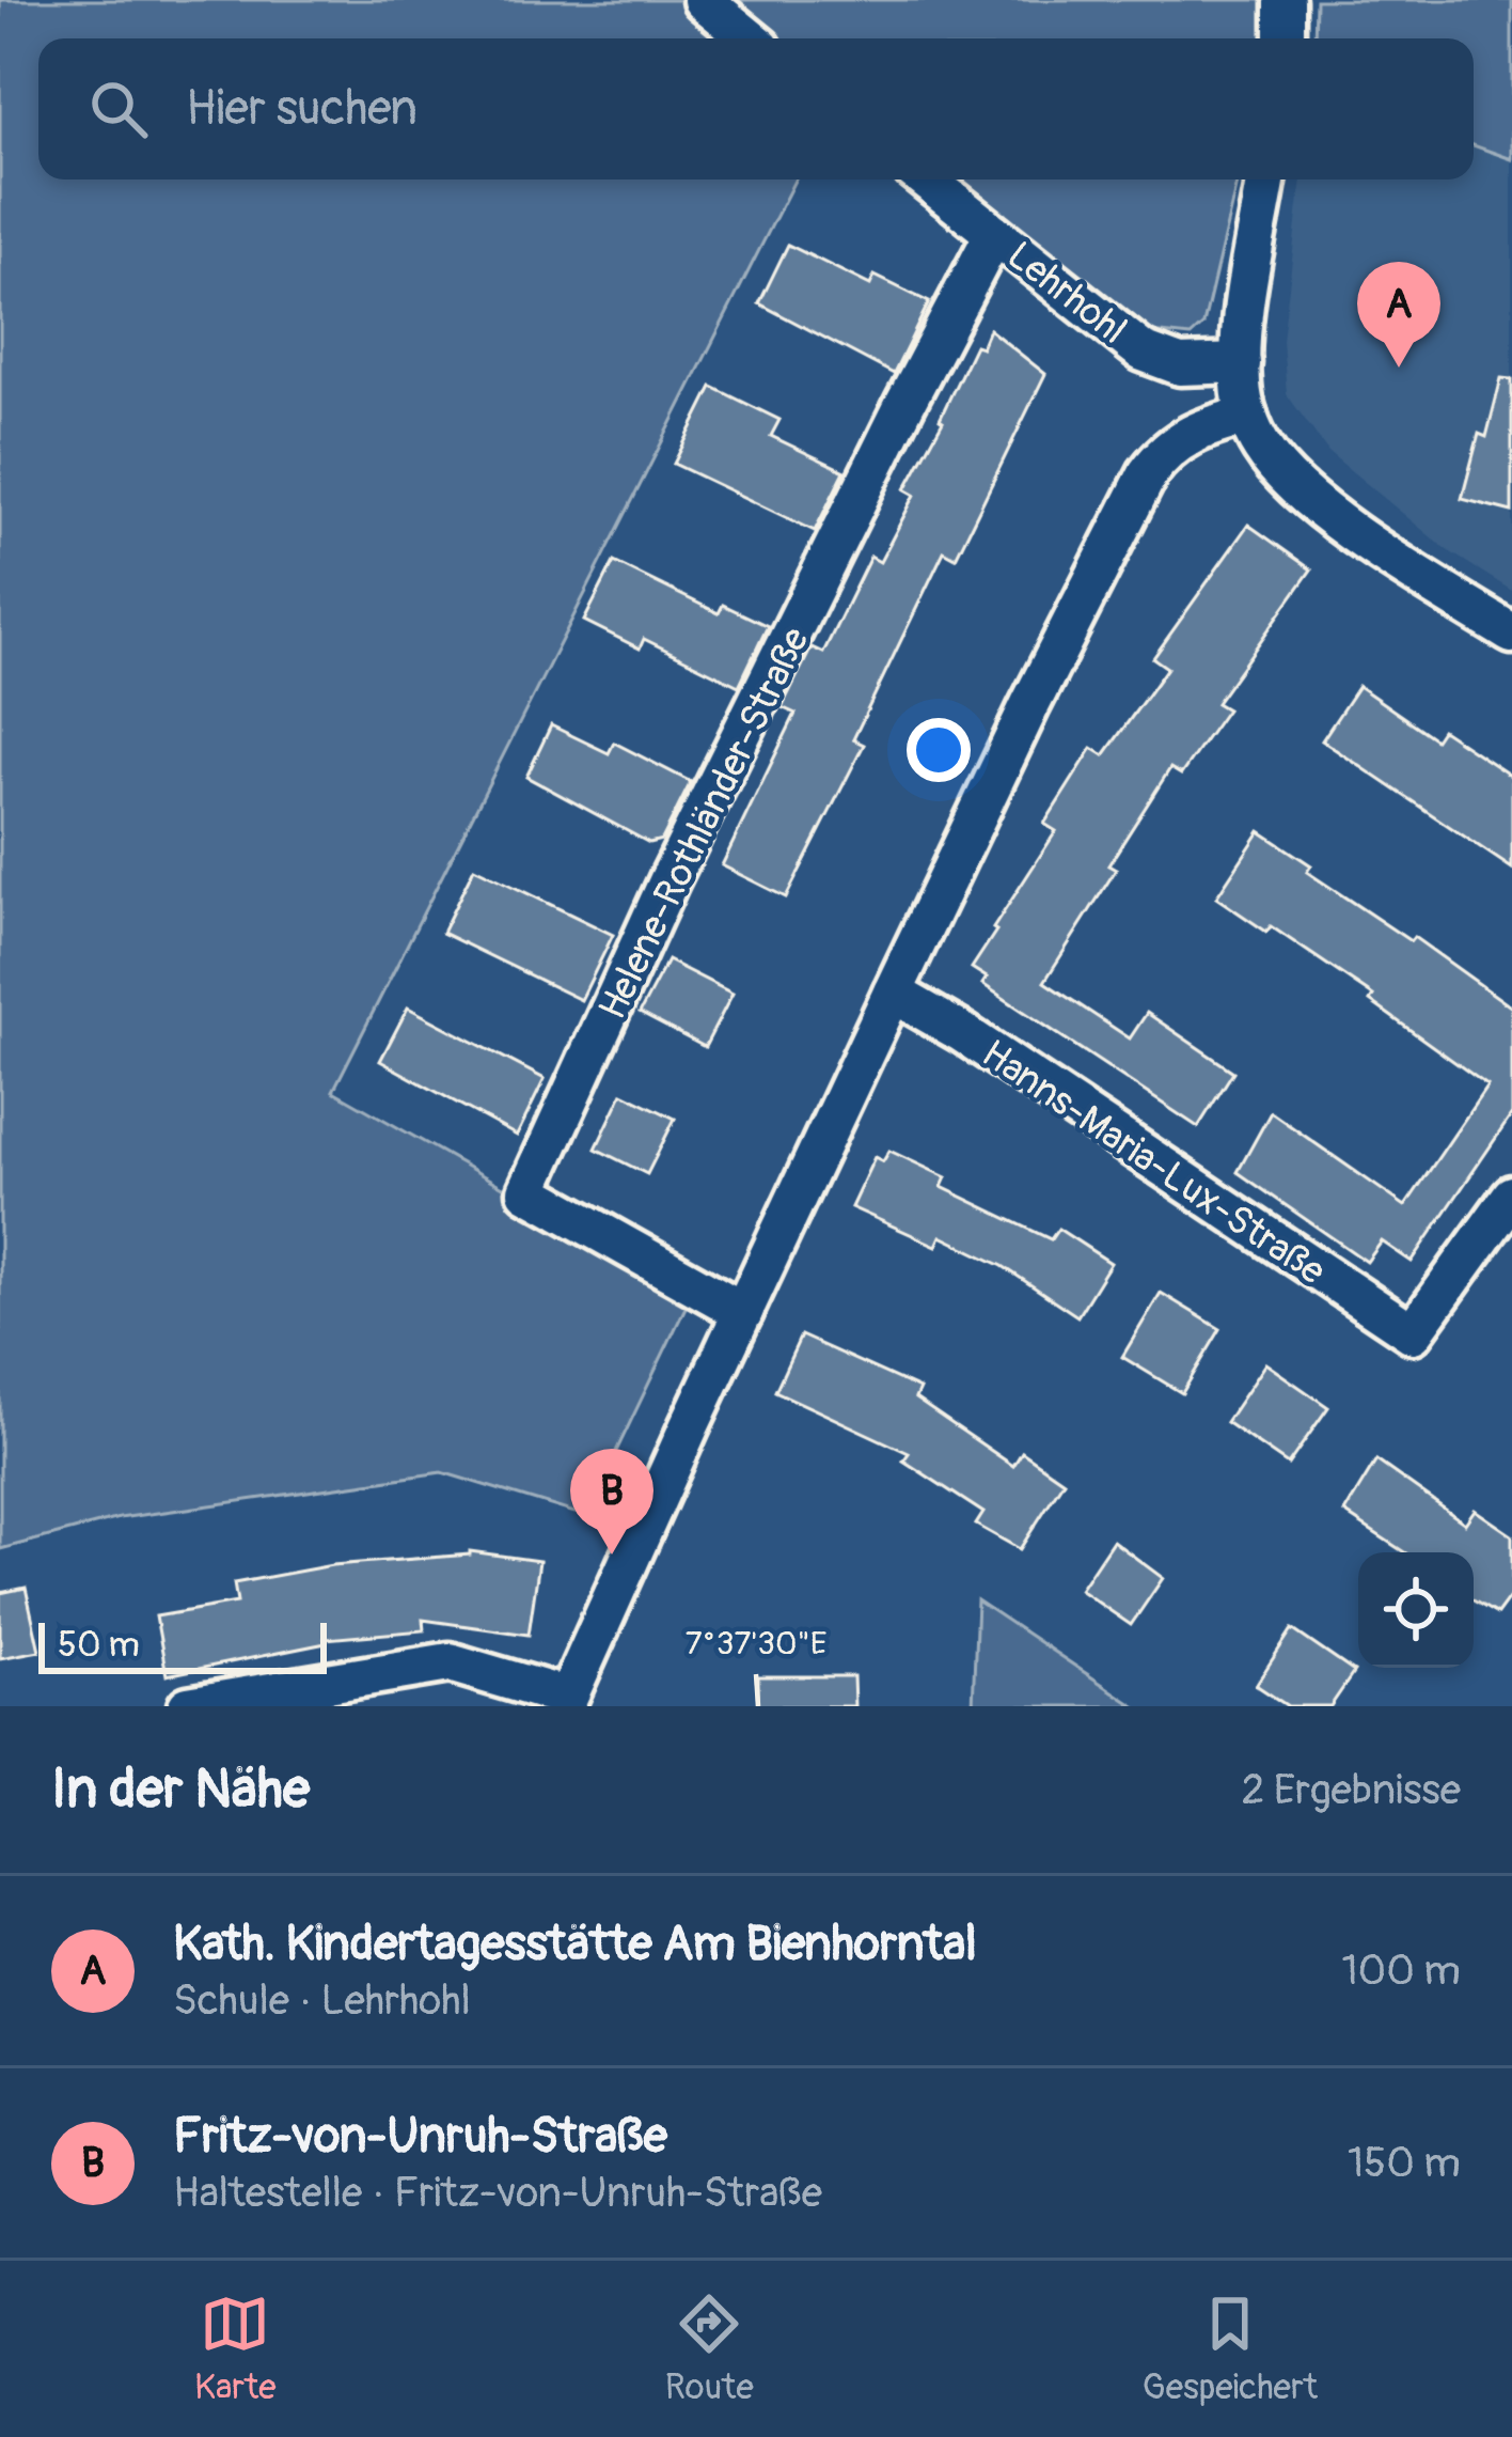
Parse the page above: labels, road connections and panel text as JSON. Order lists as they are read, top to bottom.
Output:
{
  "streets": {
    "street": ["Lehrhohl", "Helene-Rothländer-Straße", "Hanns-Maria-Lux-Straße"]
  },
  "crossings": [
    ["Lehrhohl", "Helene-Rothländer-Straße"]
  ],
  "scale_bar": "50 m",
  "page": {
    "search": "Hier suchen",
    "pins": ["A", "B"],
    "scale": "50 m",
    "heading": ["In der Nähe", "2 Ergebnisse"],
    "list": [
      {
        "mark": "A",
        "name": "Kath. Kindertagesstätte Am Bienhorntal",
        "note": "Schule · Lehrhohl",
        "value": "100 m"
      },
      {
        "mark": "B",
        "name": "Fritz-von-Unruh-Straße",
        "note": "Haltestelle · Fritz-von-Unruh-Straße",
        "value": "150 m"
      }
    ],
    "nav": ["Karte", "Route", "Gespeichert"]
  },
  "coordinates": ["7°37'30\"E"]
}
